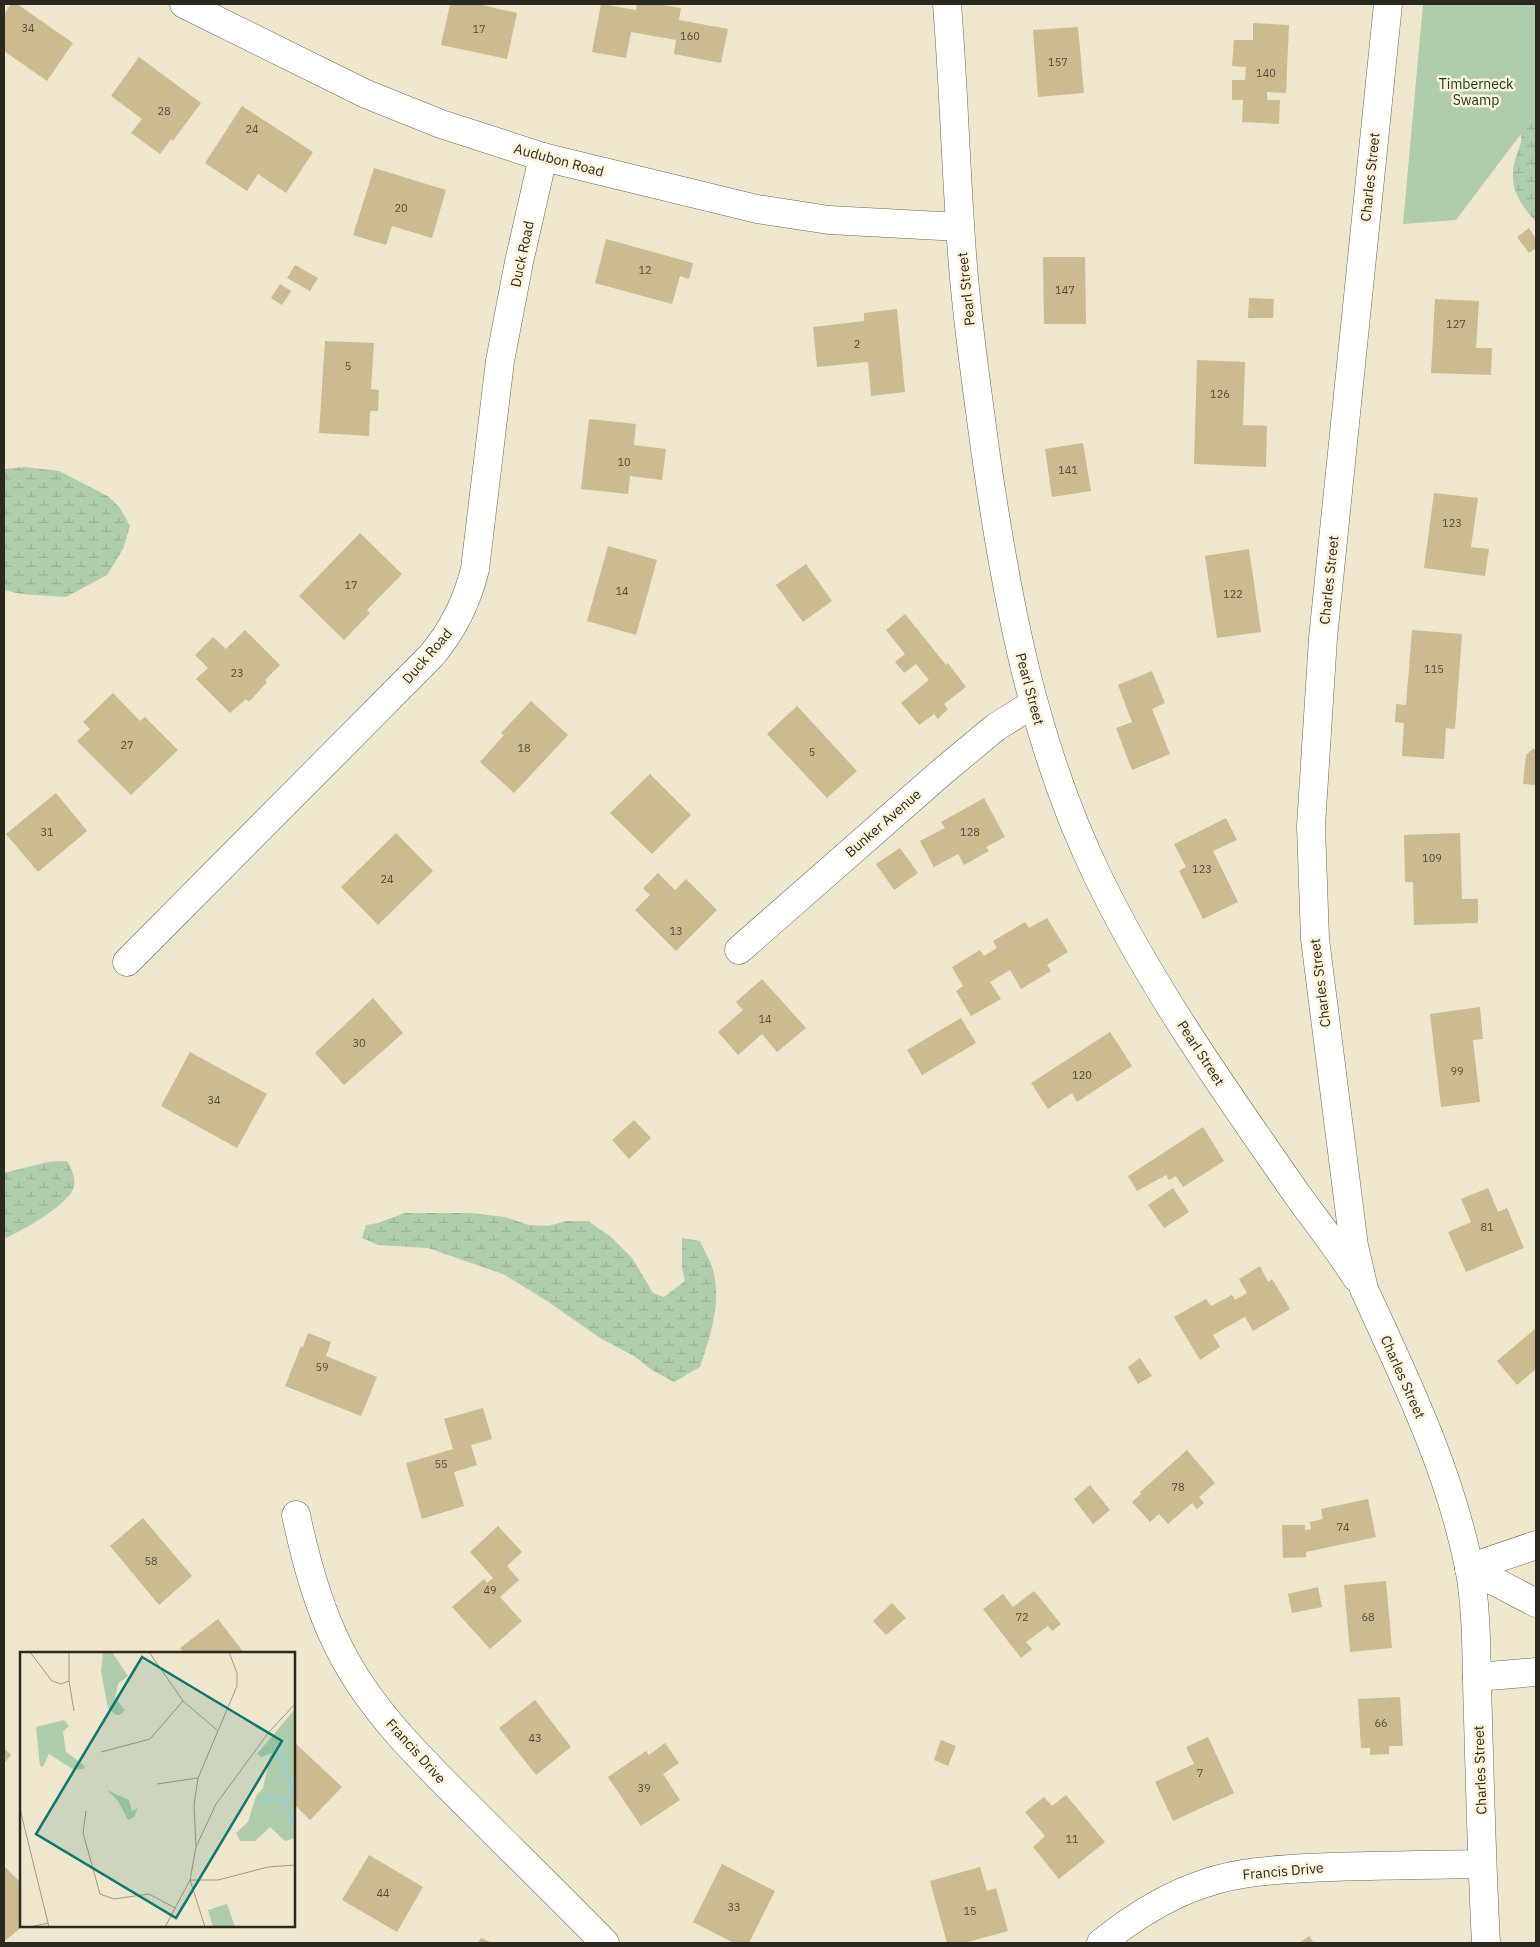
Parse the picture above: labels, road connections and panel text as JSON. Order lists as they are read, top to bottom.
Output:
{
  "streets": {
    "street": [
      "Audubon Road",
      "Charles Street",
      "Duck Road",
      "Pearl Street",
      "Bunker Avenue",
      "Francis Drive"
    ]
  },
  "crossings": [
    ["Audubon Road", "Duck Road"],
    ["Audubon Road", "Pearl Street"],
    ["Charles Street", "Pearl Street"],
    ["Charles Street", "Francis Drive"],
    ["Pearl Street", "Bunker Avenue"]
  ],
  "parks": ["Timberneck Swamp"],
  "house_numbers": [
    "34",
    "17",
    "160",
    "157",
    "140",
    "28",
    "24",
    "20",
    "12",
    "147",
    "127",
    "2",
    "5",
    "126",
    "10",
    "141",
    "123",
    "17",
    "14",
    "122",
    "115",
    "23",
    "27",
    "18",
    "5",
    "31",
    "128",
    "109",
    "123",
    "24",
    "13",
    "14",
    "30",
    "99",
    "120",
    "34",
    "81",
    "59",
    "55",
    "78",
    "74",
    "58",
    "49",
    "72",
    "68",
    "66",
    "43",
    "7",
    "39",
    "11",
    "44",
    "33",
    "15"
  ]
}
